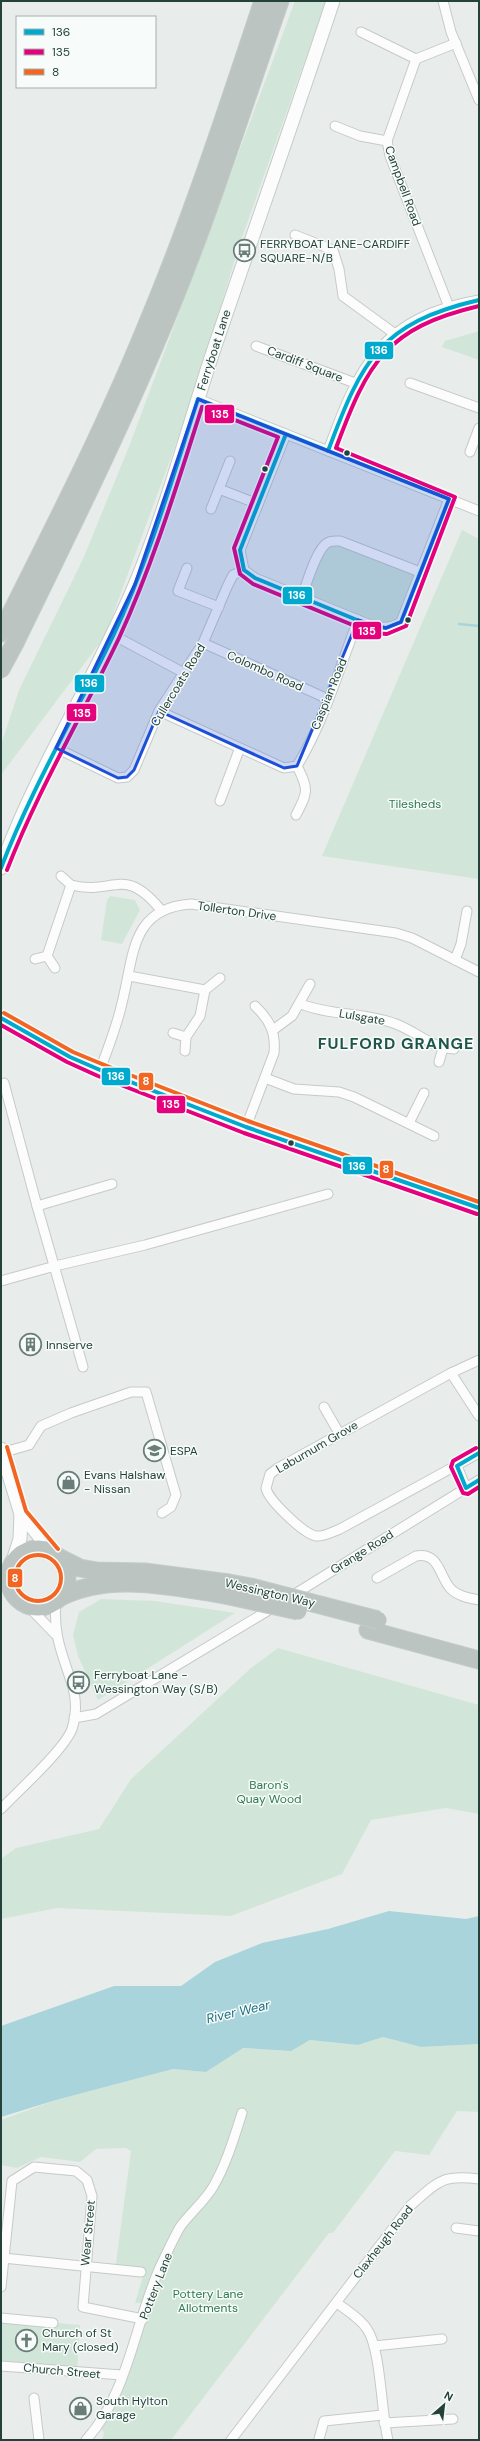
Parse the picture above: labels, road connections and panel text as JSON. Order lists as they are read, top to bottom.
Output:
{
  "streets": {
    "highway": ["Wessington Way"],
    "street": [
      "Campbell Road",
      "Ferryboat Lane",
      "Cardiff Square",
      "Colombo Road",
      "Cullercoats Road",
      "Caspian Road",
      "Tollerton Drive",
      "Lulsgate",
      "Laburnum Grove",
      "Grange Road",
      "Wear Street",
      "Claxheugh Road",
      "Pottery Lane",
      "Church Street"
    ]
  },
  "crossings": [
    ["Ferryboat Lane", "Cullercoats Road"],
    ["Colombo Road", "Cullercoats Road"],
    ["Colombo Road", "Caspian Road"],
    ["Wear Street", "Pottery Lane"],
    ["Pottery Lane", "Church Street"]
  ],
  "districts": ["FULFORD GRANGE"],
  "water": ["River Wear"],
  "parks": ["Tilesheds", "Baron's Quay Wood", "Pottery Lane Allotments"],
  "places": {
    "bus stop": ["FERRYBOAT LANE-CARDIFF SQUARE-N/B", "Ferryboat Lane - Wessington Way (S/B)"],
    "building": ["Innserve"],
    "school or university": ["ESPA"],
    "shop": ["Evans Halshaw - Nissan", "South Hylton Garage"],
    "church": ["Church of St Mary (closed)"]
  },
  "lines": ["transit line 136", "transit line 135", "transit line 8"],
  "legend": ["136", "135", "8"],
  "north": "top right"
}
